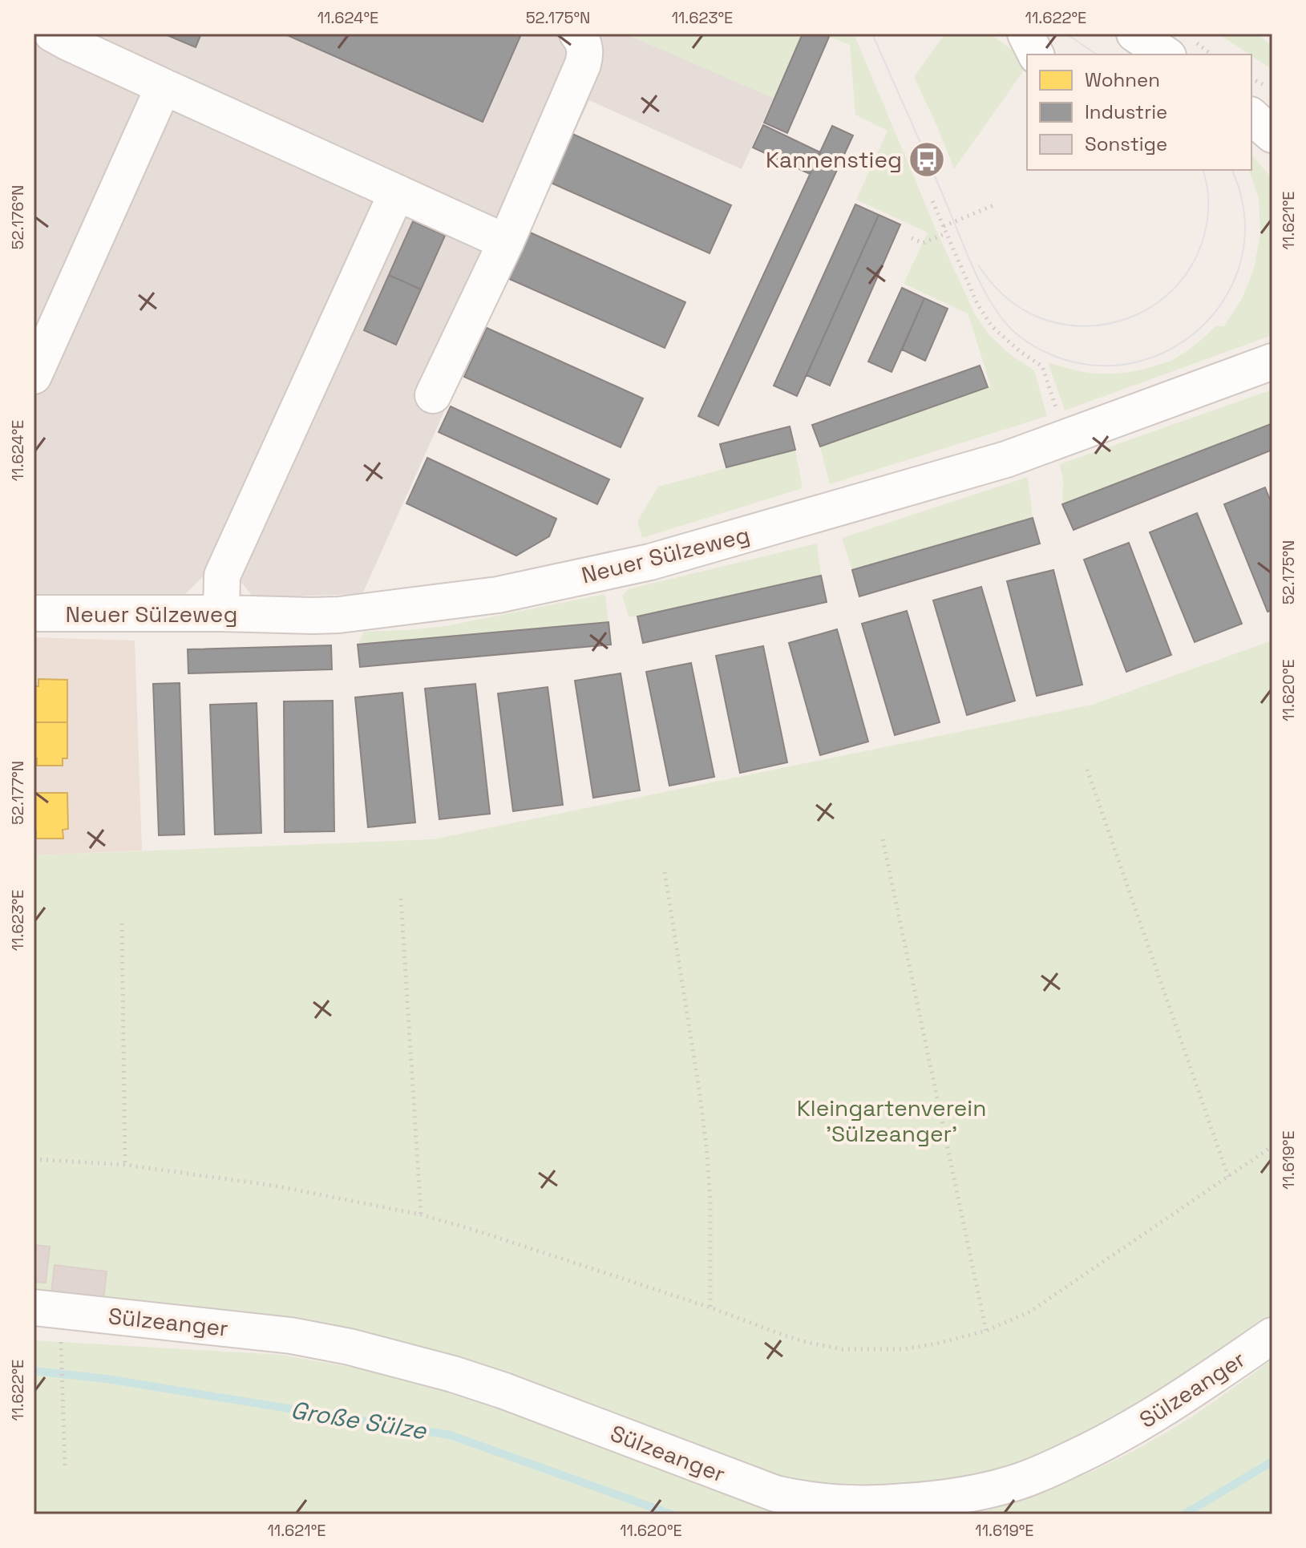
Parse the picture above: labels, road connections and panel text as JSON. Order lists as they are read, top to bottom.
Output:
{
  "streets": {
    "street": ["Neuer Sülzeweg", "Sülzeanger"]
  },
  "water": ["Große Sülze"],
  "parks": ["Kleingartenverein 'Sülzeanger'"],
  "places": {
    "bus stop": ["Kannenstieg"]
  },
  "legend": ["Wohnen", "Industrie", "Sonstige"],
  "coordinates": [
    "11.624°E",
    "52.175°N",
    "11.623°E",
    "11.622°E",
    "52.176°N",
    "11.621°E",
    "11.620°E",
    "52.177°N",
    "11.619°E"
  ]
}
